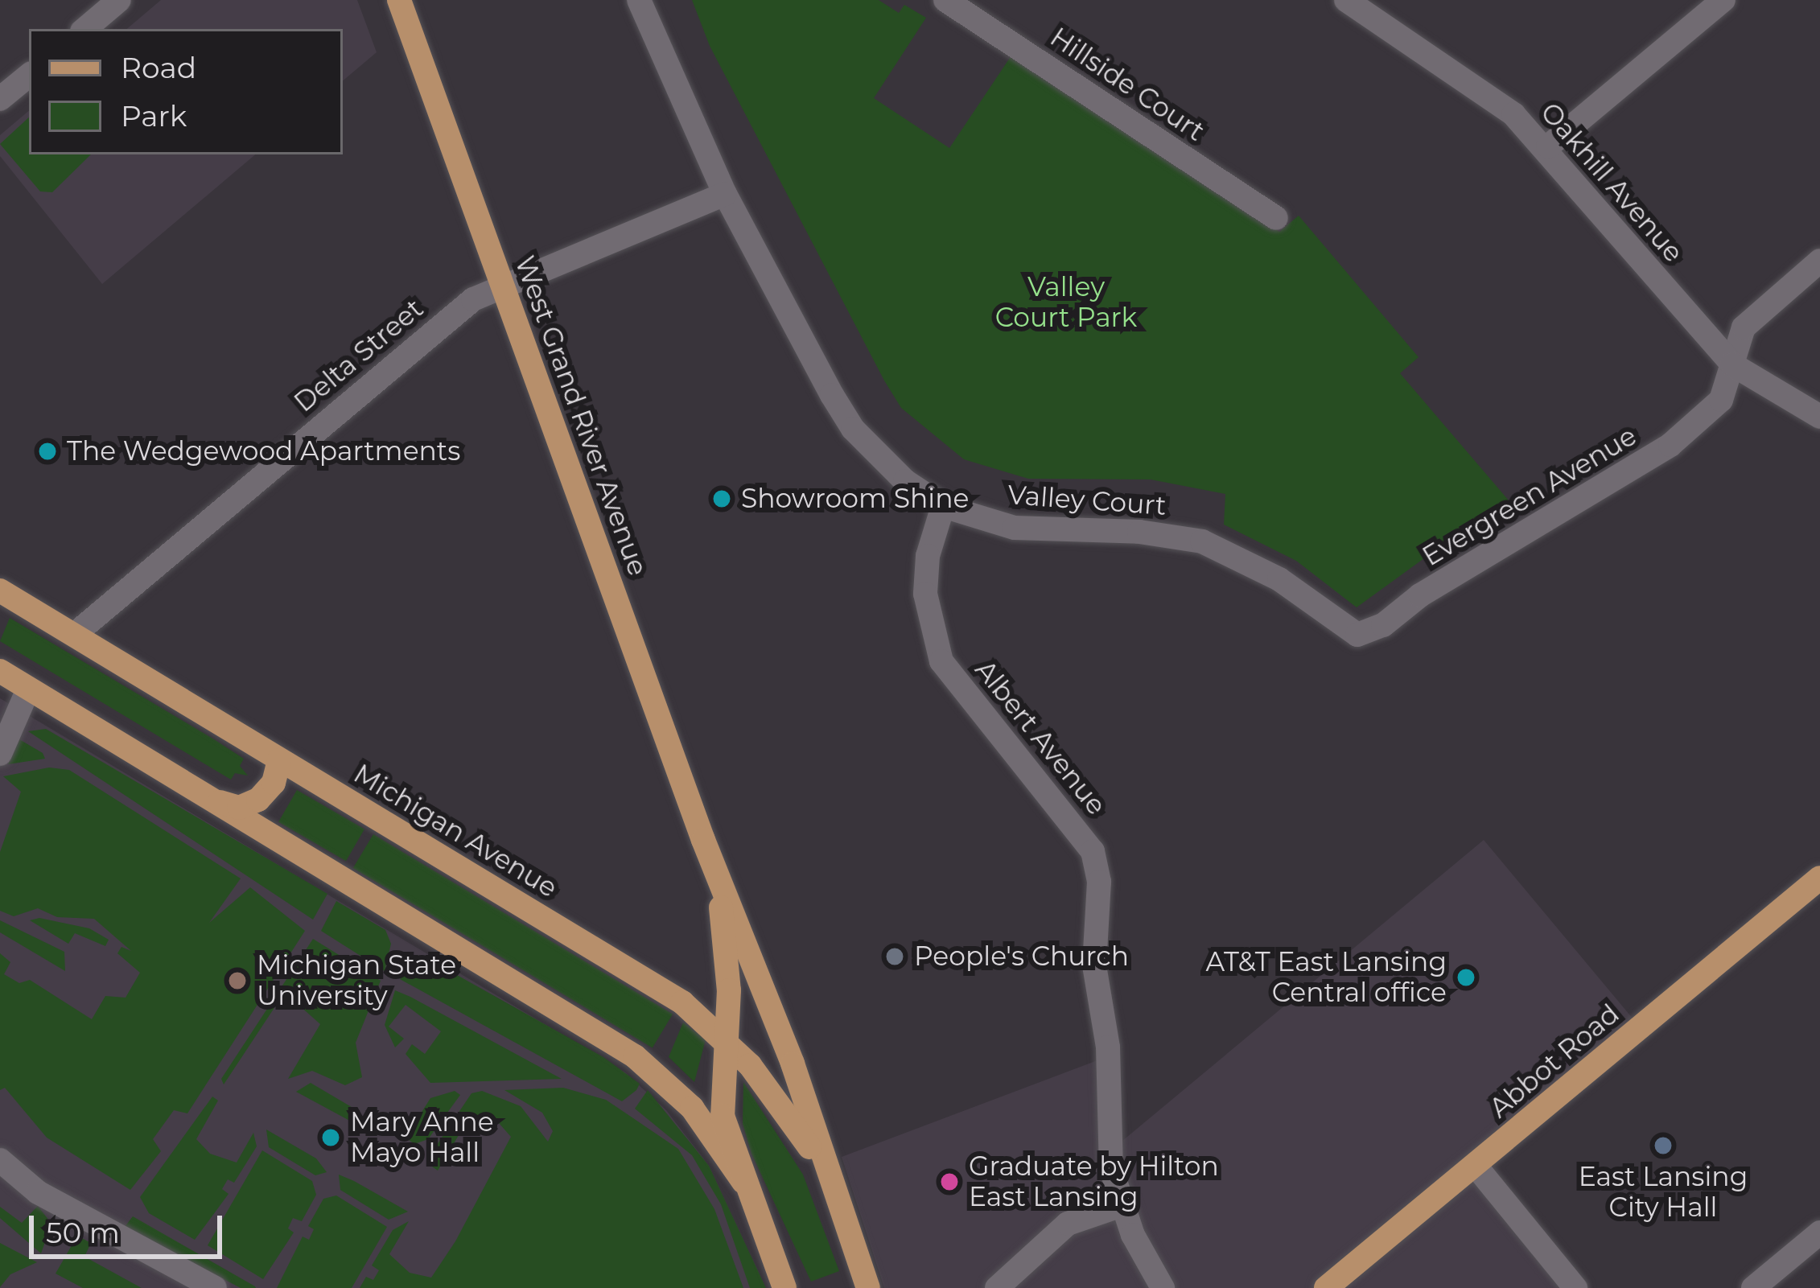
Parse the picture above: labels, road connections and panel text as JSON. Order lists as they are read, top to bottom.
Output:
{
  "streets": {
    "main road": ["West Grand River Avenue", "Michigan Avenue", "Abbot Road"],
    "street": [
      "Hillside Court",
      "Oakhill Avenue",
      "Delta Street",
      "Evergreen Avenue",
      "Valley Court",
      "Albert Avenue"
    ]
  },
  "crossings": [
    ["Oakhill Avenue", "Evergreen Avenue"],
    ["Delta Street", "West Grand River Avenue"],
    ["Delta Street", "Valley Court"],
    ["Delta Street", "Michigan Avenue"],
    ["West Grand River Avenue", "Michigan Avenue"],
    ["Evergreen Avenue", "Valley Court"],
    ["Valley Court", "Albert Avenue"]
  ],
  "parks": ["Valley Court Park"],
  "places": [
    "The Wedgewood Apartments",
    "Showroom Shine",
    "People's Church",
    "AT&T East Lansing Central office",
    "Michigan State University",
    "Mary Anne Mayo Hall",
    "East Lansing City Hall",
    "Graduate by Hilton East Lansing"
  ],
  "legend": ["Road", "Park"],
  "scale_bar": "50 m"
}
